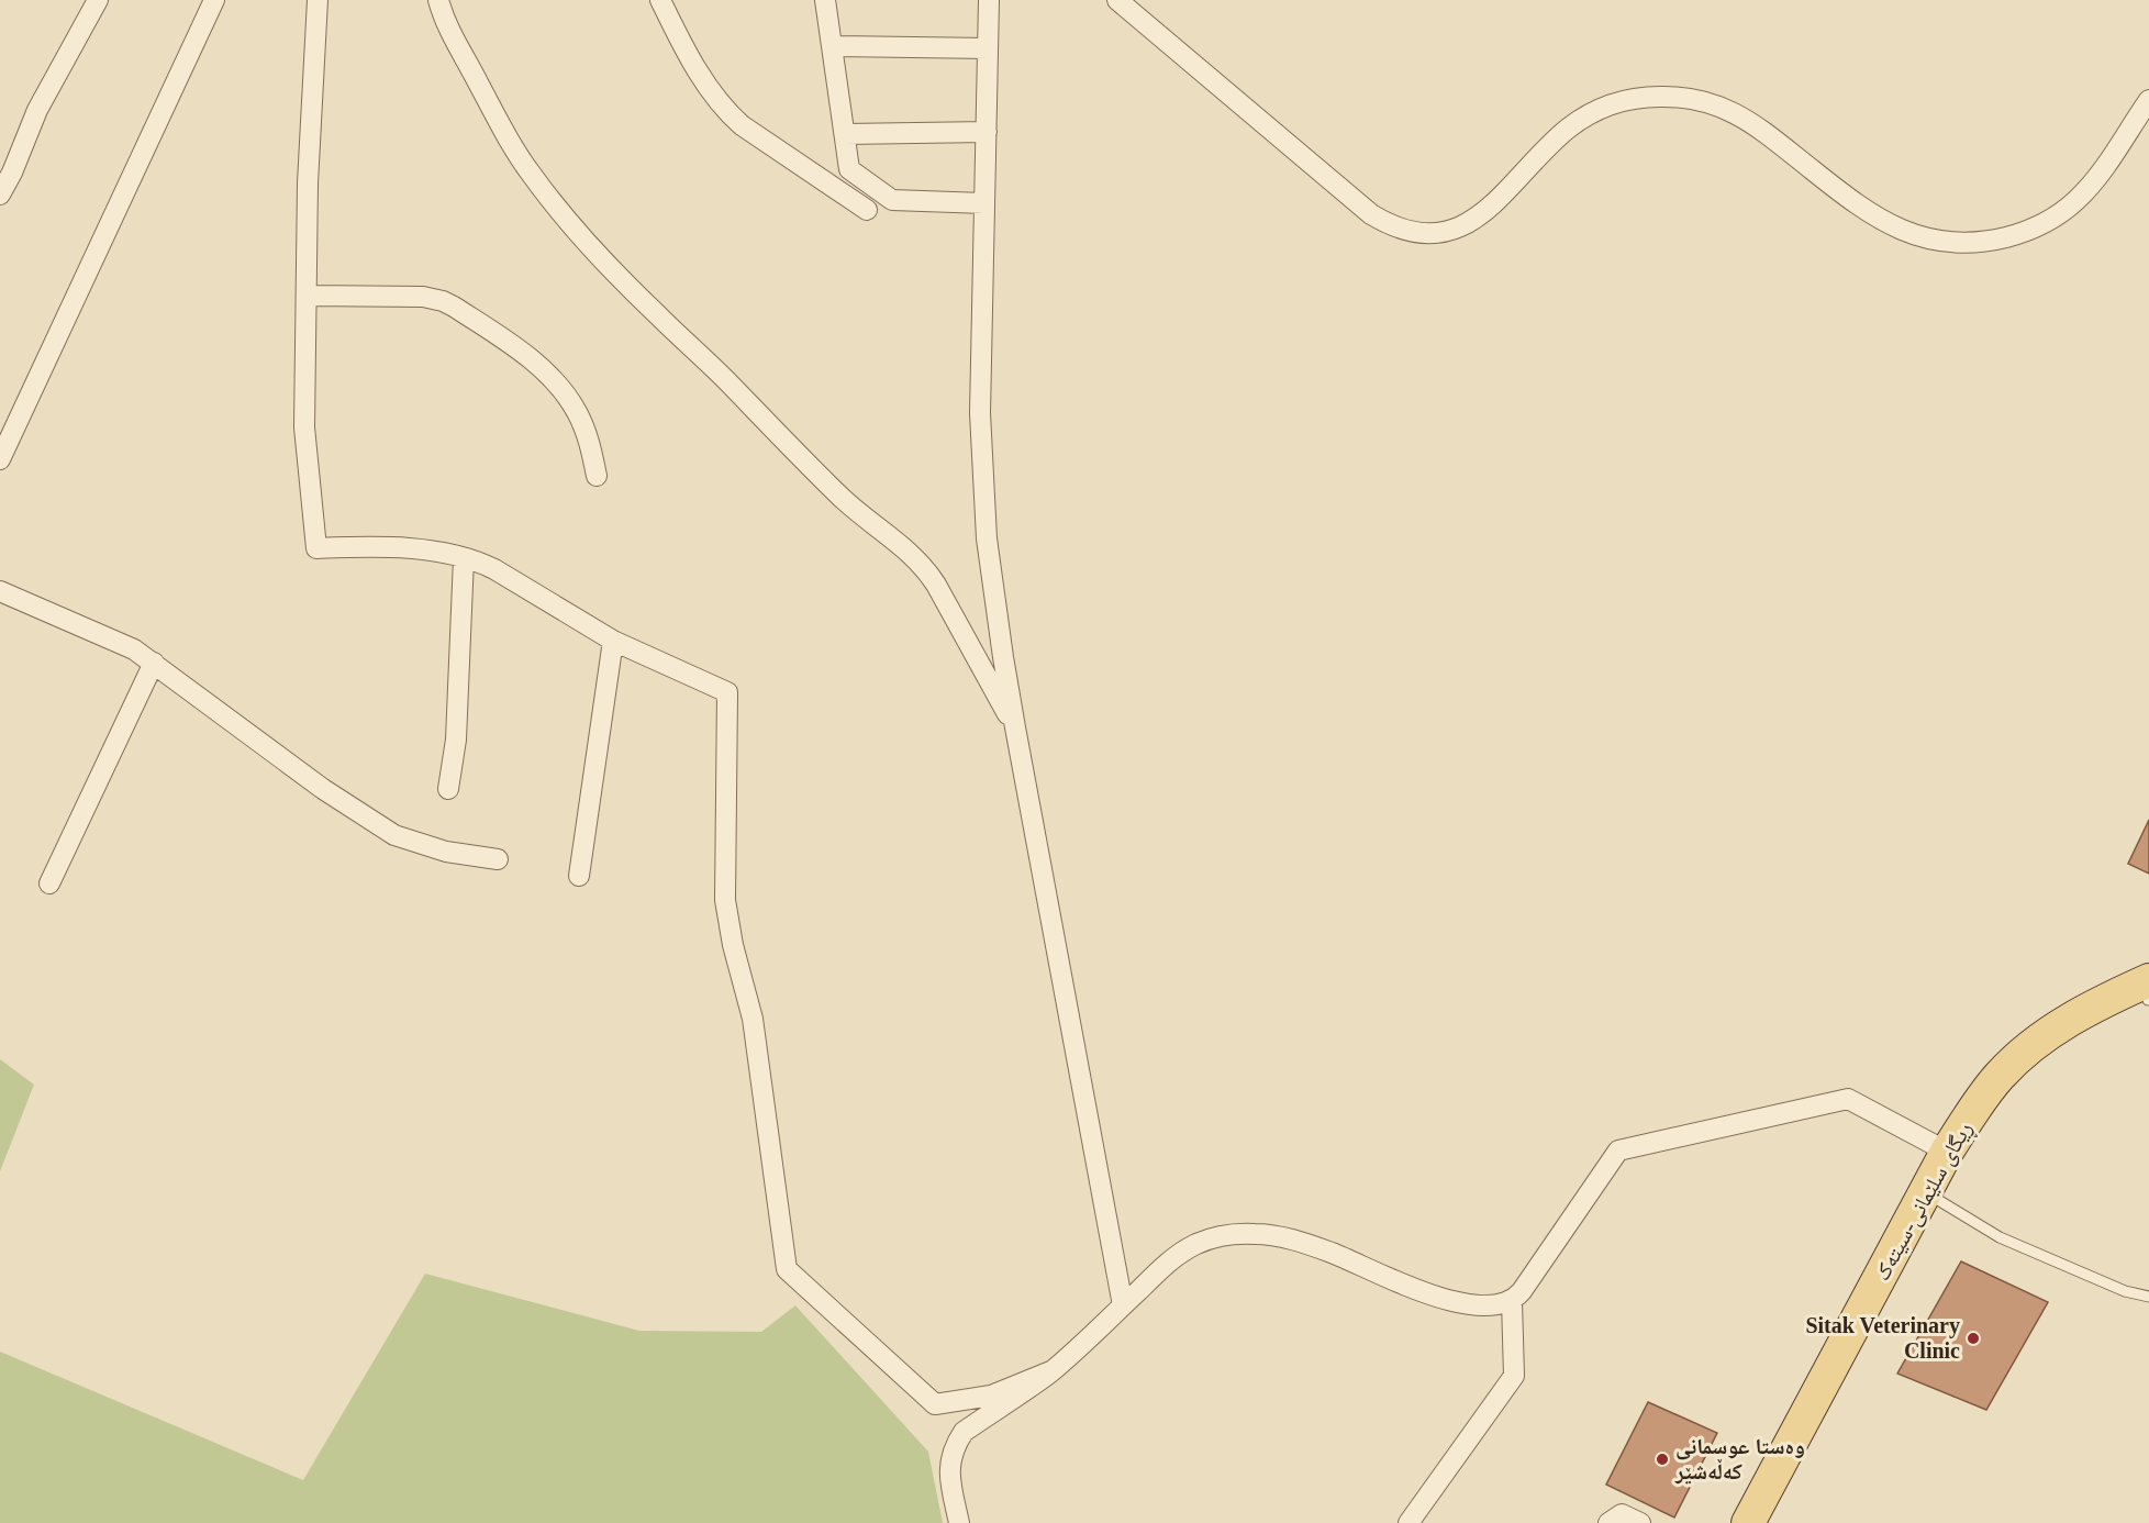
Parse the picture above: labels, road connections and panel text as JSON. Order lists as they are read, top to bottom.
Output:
{
  "streets": {
    "main road": ["ڕیگای سلێمانی-سیتەک"]
  },
  "places": ["Sitak Veterinary Clinic", "وەستا عوسمانی کەڵەشێر"]
}
